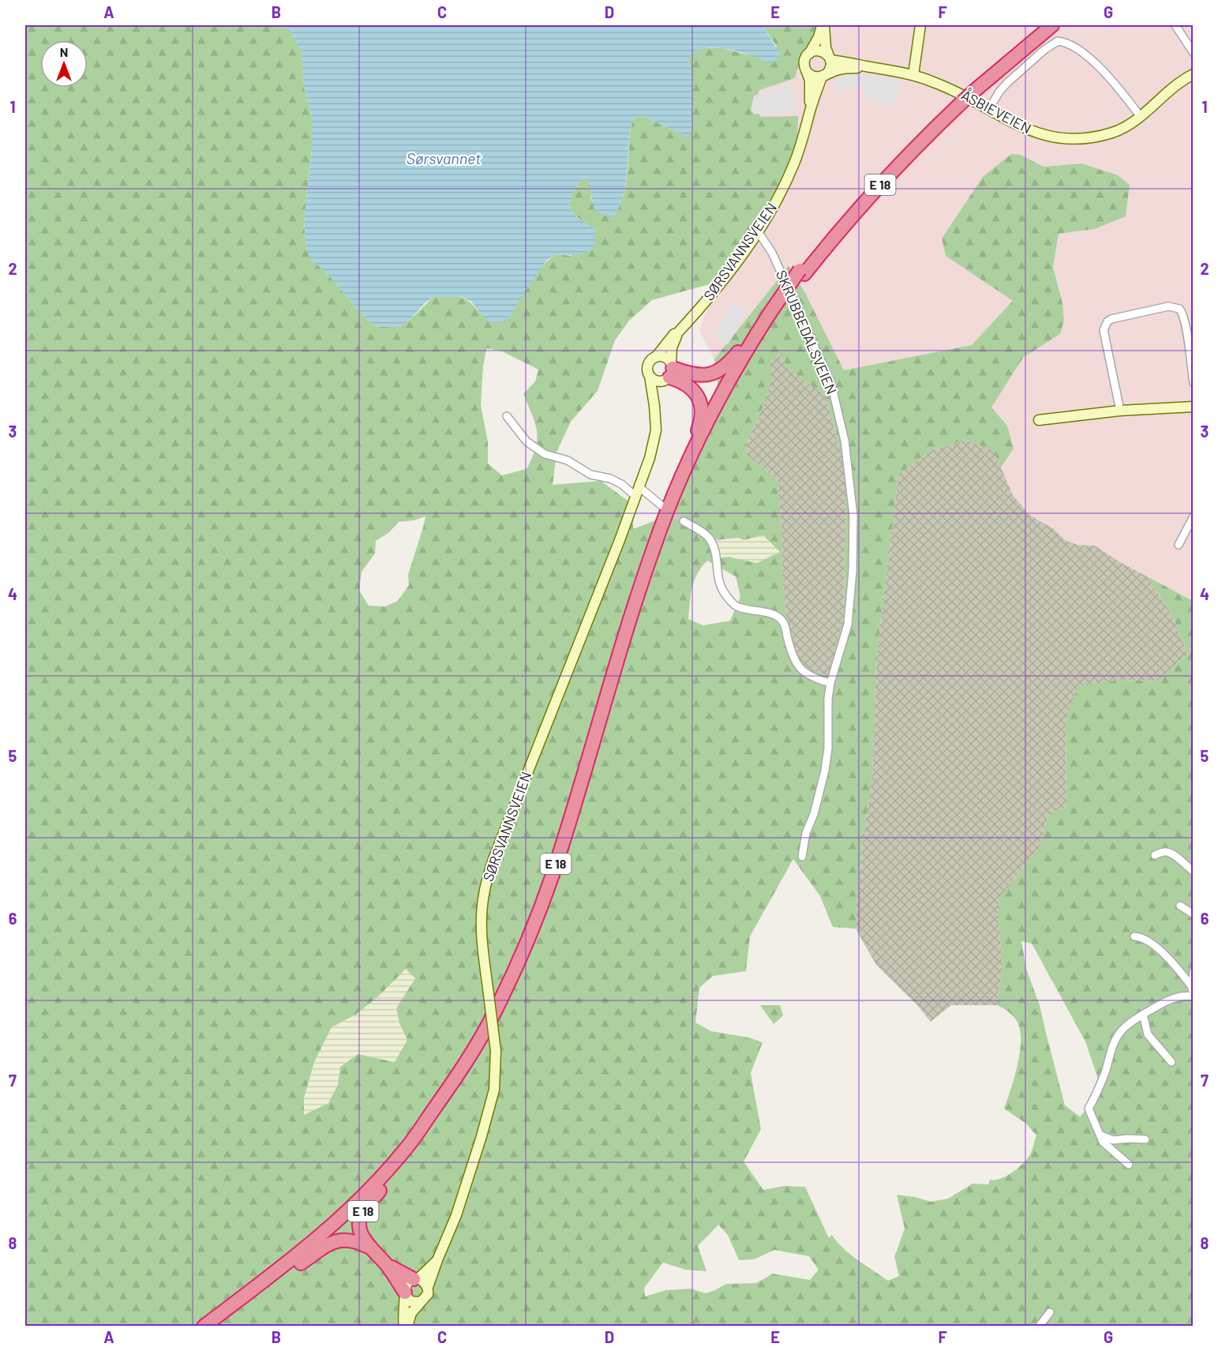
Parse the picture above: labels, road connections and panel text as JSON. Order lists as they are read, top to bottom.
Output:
{
  "streets": {
    "highway": ["E 18"],
    "main road": ["ÅSBIEVEIEN", "SØRSVANNSVEIEN"],
    "street": ["SKRUBBEDALSVEIEN"]
  },
  "crossings": [
    ["ÅSBIEVEIEN", "SØRSVANNSVEIEN"],
    ["E 18", "SØRSVANNSVEIEN"],
    ["SØRSVANNSVEIEN", "SKRUBBEDALSVEIEN"]
  ],
  "water": ["Sørsvannet"],
  "north": "top",
  "grid": {
    "columns": [
      "A",
      "B",
      "C",
      "D",
      "E",
      "F",
      "G"
    ],
    "rows": [
      "1",
      "2",
      "3",
      "4",
      "5",
      "6",
      "7",
      "8"
    ]
  }
}
